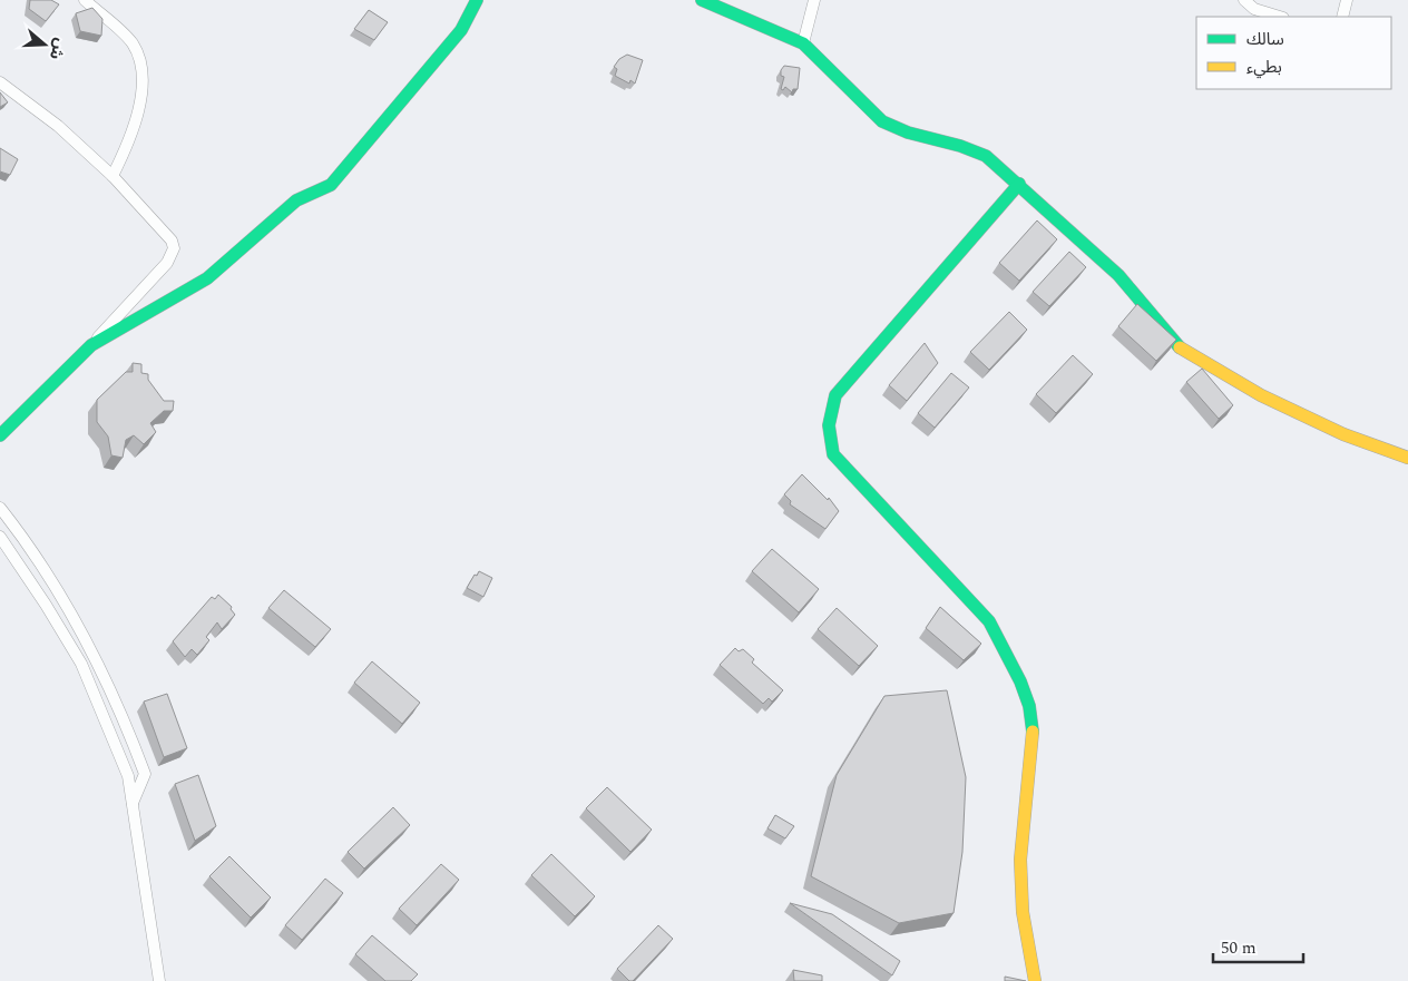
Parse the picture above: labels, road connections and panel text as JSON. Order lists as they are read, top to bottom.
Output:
{
  "legend": ["سالك", "بطيء"],
  "scale_bar": "50 m",
  "north": "right"
}
